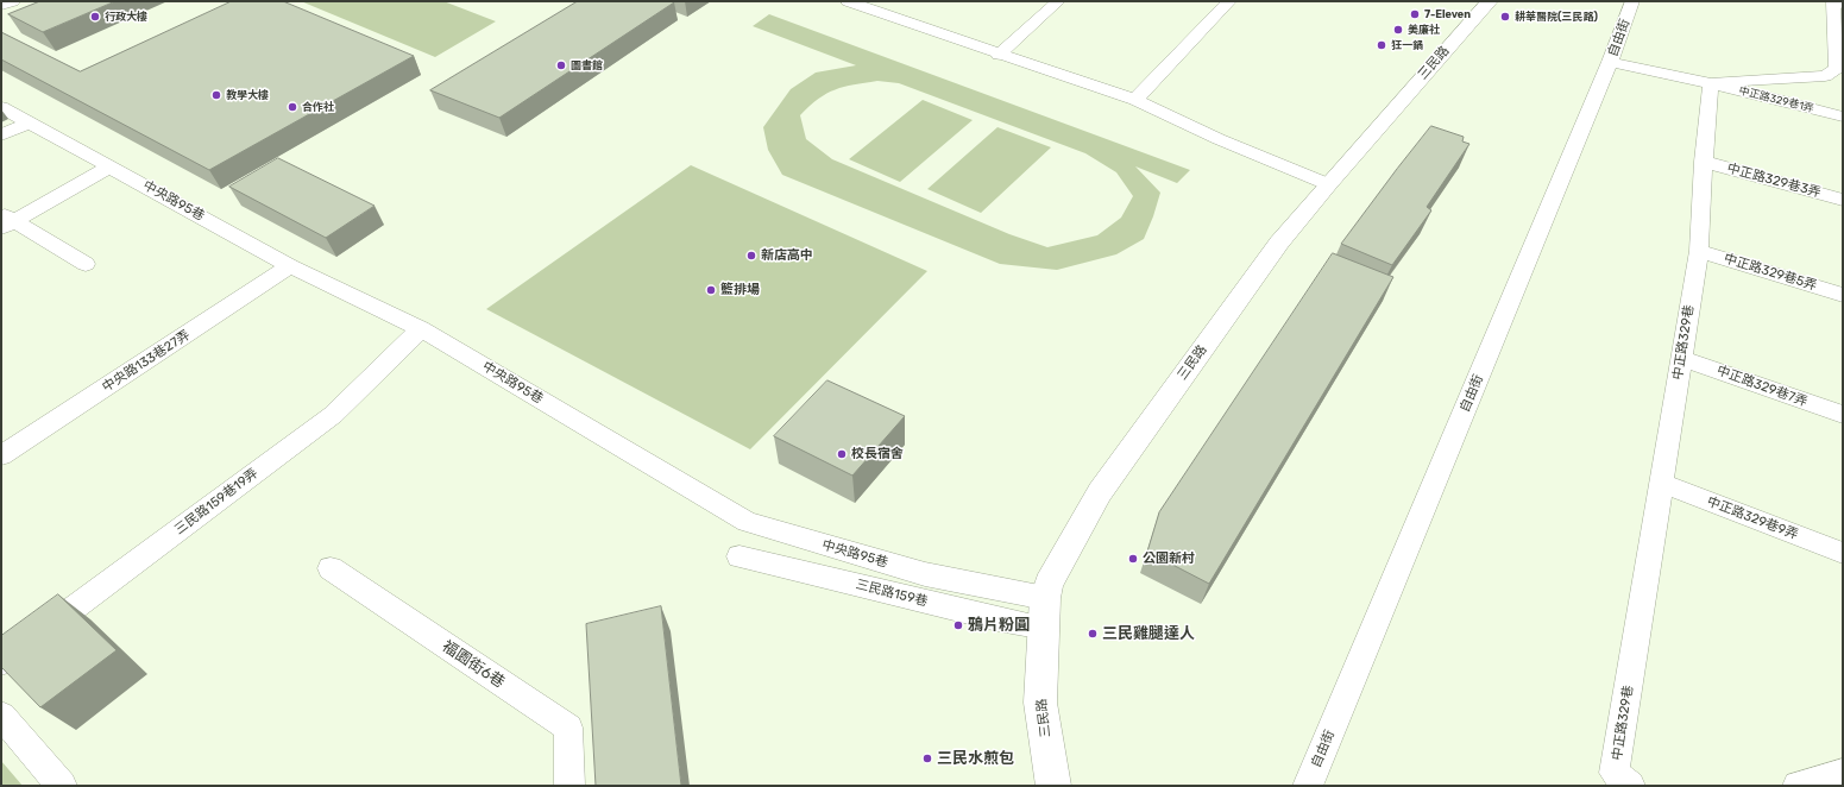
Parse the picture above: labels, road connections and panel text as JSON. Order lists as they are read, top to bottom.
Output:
{
  "streets": {
    "street": ["三民路"],
    "lane": [
      "自由街",
      "中正路329巷1弄",
      "中正路329巷3弄",
      "中央路95巷",
      "中正路329巷5弄",
      "中正路329巷",
      "中央路133巷27弄",
      "中正路329巷7弄",
      "三民路159巷19弄",
      "中正路329巷9弄",
      "三民路159巷",
      "福園街6巷"
    ]
  },
  "crossings": [
    ["三民路", "中央路95巷"],
    ["三民路", "三民路159巷"],
    ["中正路329巷1弄", "中正路329巷"],
    ["中正路329巷3弄", "中正路329巷"],
    ["中央路95巷", "中央路133巷27弄"],
    ["中央路95巷", "三民路159巷19弄"],
    ["中正路329巷5弄", "中正路329巷"],
    ["中正路329巷", "中正路329巷7弄"],
    ["中正路329巷", "中正路329巷9弄"]
  ],
  "places": [
    "7-Eleven",
    "行政大樓",
    "耕莘醫院(三民路)",
    "美廉社",
    "狂一鍋",
    "圖書館",
    "教學大樓",
    "合作社",
    "新店高中",
    "籃排場",
    "校長宿舍",
    "公園新村",
    "鴉片粉圓",
    "三民雞腿達人",
    "三民水煎包"
  ]
}
